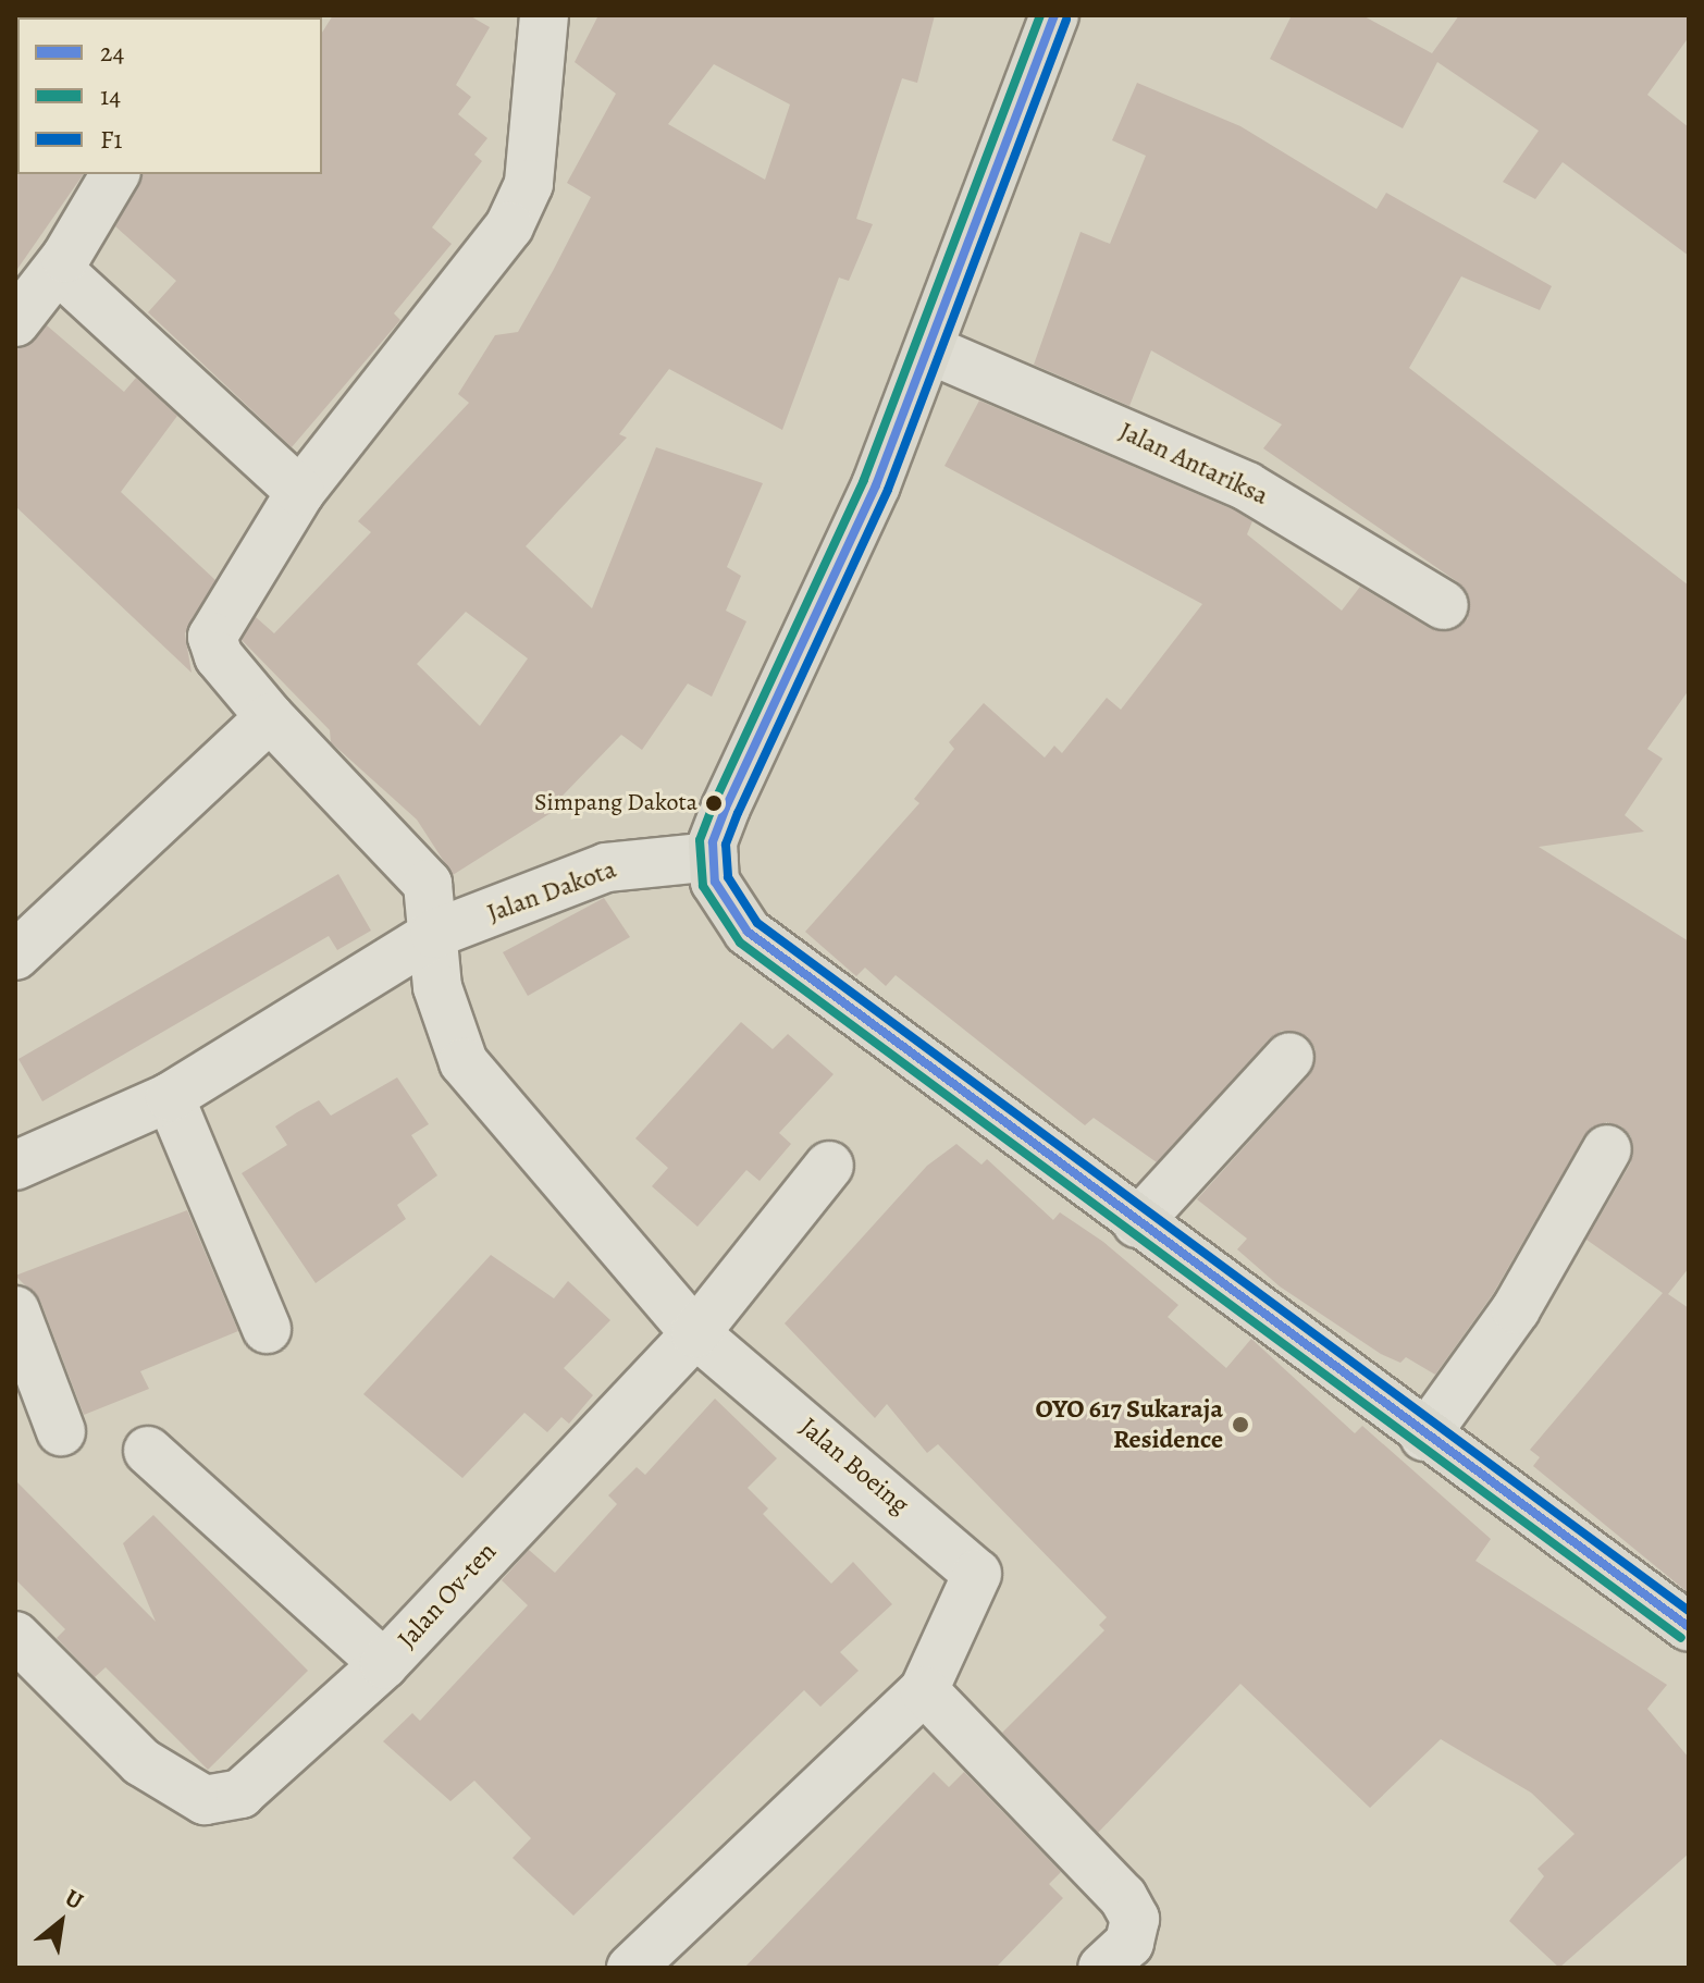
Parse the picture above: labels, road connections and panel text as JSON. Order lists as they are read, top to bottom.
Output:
{
  "streets": {
    "street": [
      "Jalan Antariksa",
      "Jalan Dakota",
      "Jalan Boeing",
      "Jalan Ov-ten"
    ]
  },
  "crossings": [
    ["Jalan Dakota", "Jalan Boeing"],
    ["Jalan Boeing", "Jalan Ov-ten"]
  ],
  "places": ["Simpang Dakota", "OYO 617 Sukaraja Residence"],
  "lines": ["transit line 24", "transit line 14", "transit line F1"],
  "legend": ["24", "14", "F1"],
  "north": "top right"
}
